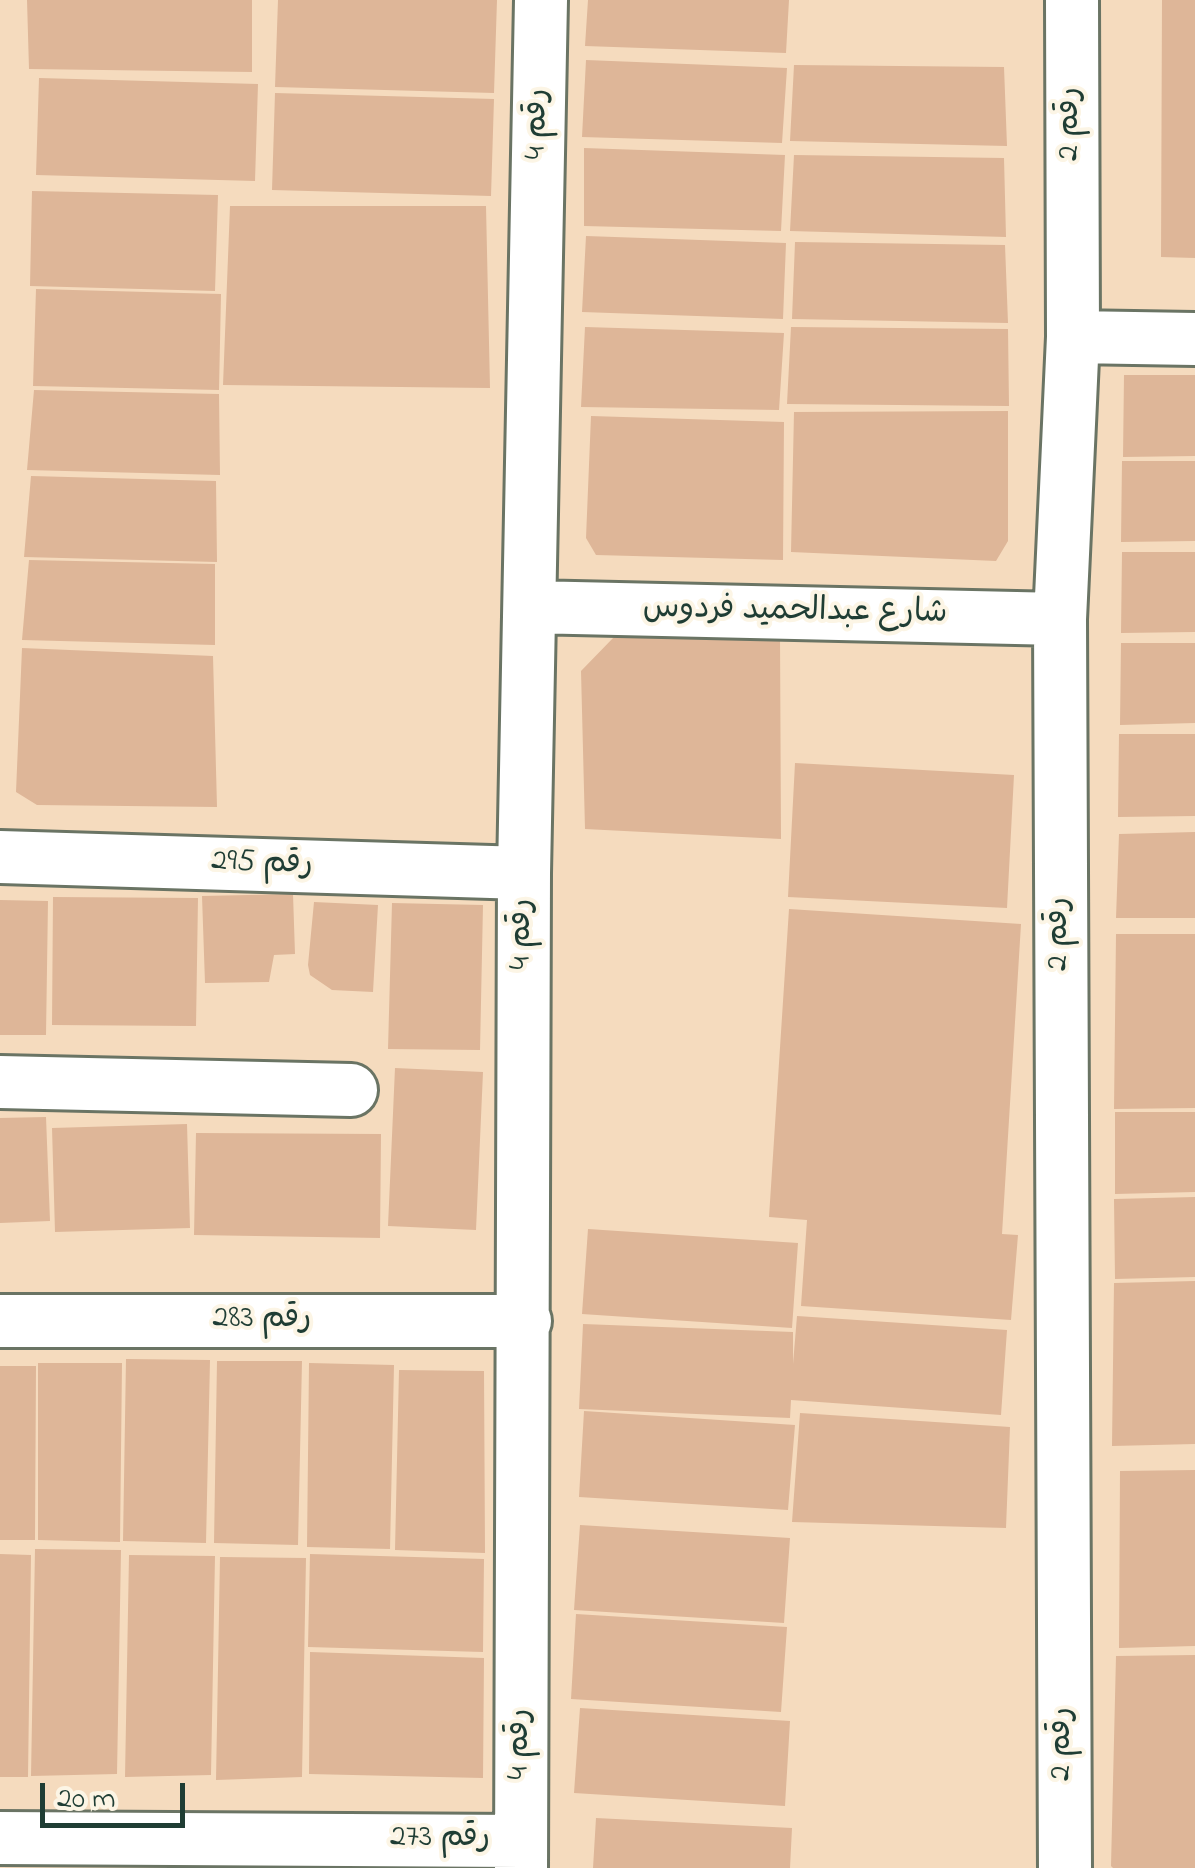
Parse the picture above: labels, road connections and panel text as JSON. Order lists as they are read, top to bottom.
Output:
{
  "streets": {
    "street": [
      "رقم 4",
      "رقم 2",
      "شارع عبدالحميد فردوس",
      "رقم 295",
      "رقم 283",
      "رقم 273"
    ]
  },
  "crossings": [
    ["رقم 4", "شارع عبدالحميد فردوس"],
    ["رقم 4", "رقم 295"],
    ["رقم 4", "رقم 283"],
    ["رقم 4", "رقم 273"],
    ["رقم 2", "شارع عبدالحميد فردوس"]
  ],
  "scale_bar": "20 m"
}
